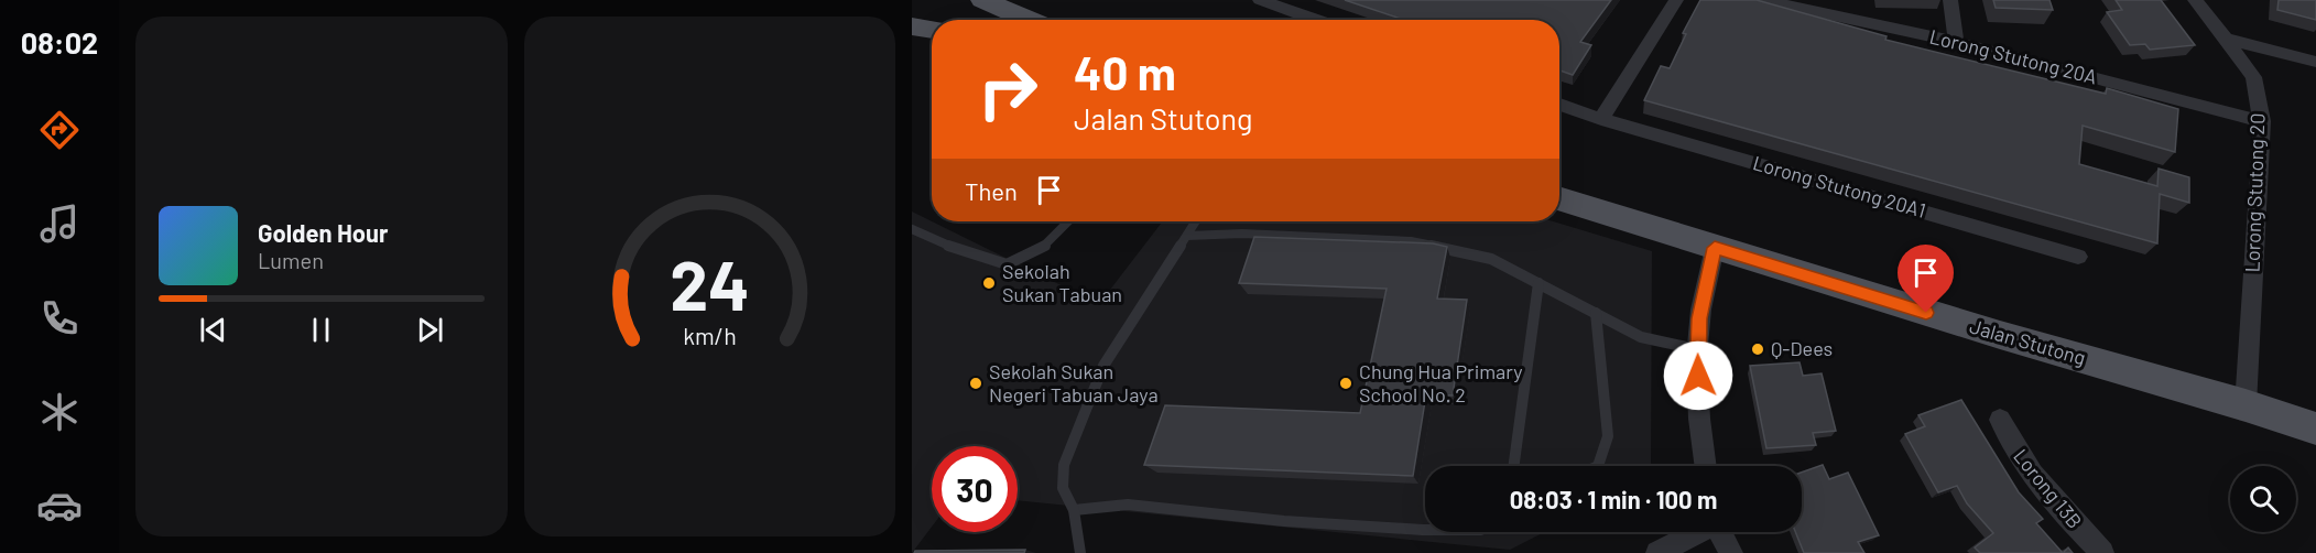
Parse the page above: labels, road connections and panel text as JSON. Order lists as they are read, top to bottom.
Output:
{
  "streets": {
    "main road": ["Jalan Stutong"],
    "street": [
      "Lorong Stutong 20A",
      "Lorong Stutong 20A1",
      "Lorong Stutong 20",
      "Lorong 13B"
    ]
  },
  "crossings": [
    ["Lorong Stutong 20A", "Lorong Stutong 20"],
    ["Lorong Stutong 20", "Jalan Stutong"]
  ],
  "places": [
    "Sekolah Sukan Tabuan",
    "Q-Dees",
    "Sekolah Sukan Negeri Tabuan Jaya",
    "Chung Hua Primary School No. 2"
  ],
  "page": {
    "tabs": "08:02",
    "turn": ["40 m", "Jalan Stutong"],
    "then": "Then",
    "song": ["Golden Hour", "Lumen"],
    "limit": "30",
    "trip": "08:03 · 1 min · 100 m",
    "gauge": ["24", "km/h"]
  }
}
